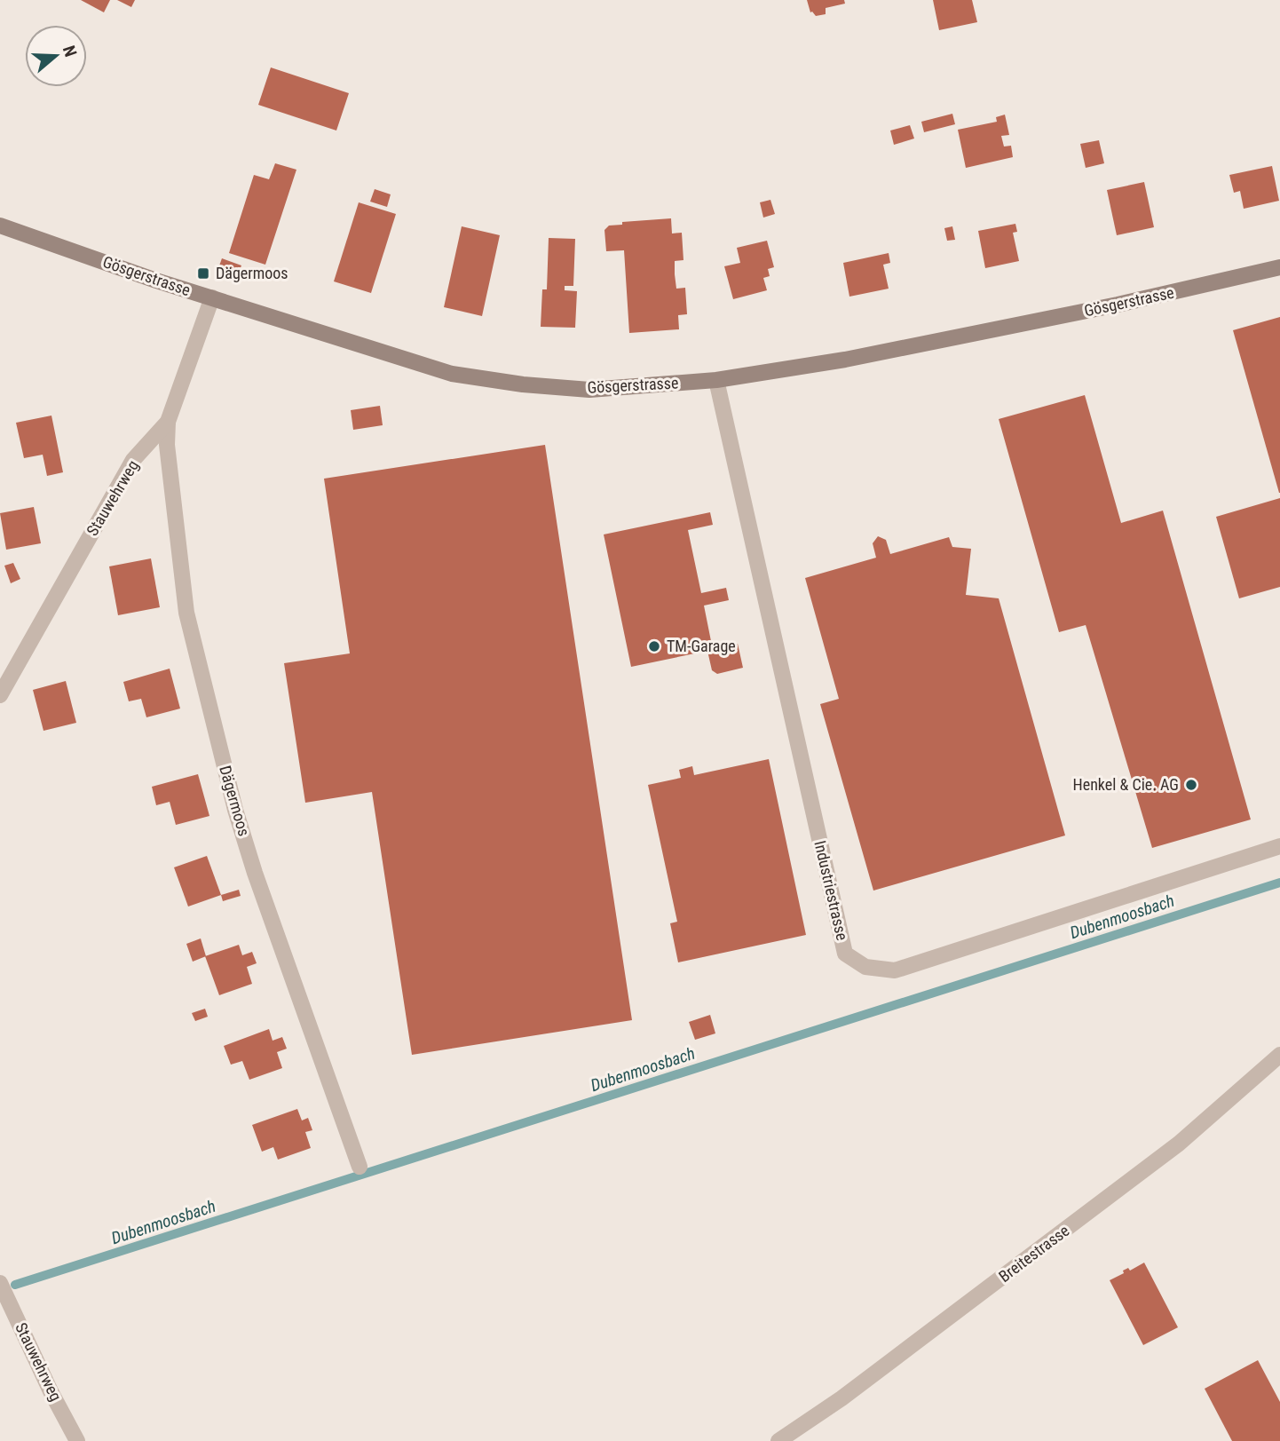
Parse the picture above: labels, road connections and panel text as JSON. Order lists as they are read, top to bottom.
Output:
{
  "streets": {
    "main road": ["Gösgerstrasse"],
    "street": [
      "Stauwehrweg",
      "Dägermoos",
      "Industriestrasse",
      "Breitestrasse"
    ]
  },
  "crossings": [
    ["Gösgerstrasse", "Stauwehrweg"],
    ["Gösgerstrasse", "Industriestrasse"],
    ["Stauwehrweg", "Dägermoos"]
  ],
  "water": ["Dubenmoosbach"],
  "places": {
    "transit": ["Dägermoos"],
    "other": ["TM-Garage", "Henkel & Cie. AG"]
  },
  "north": "right"
}
